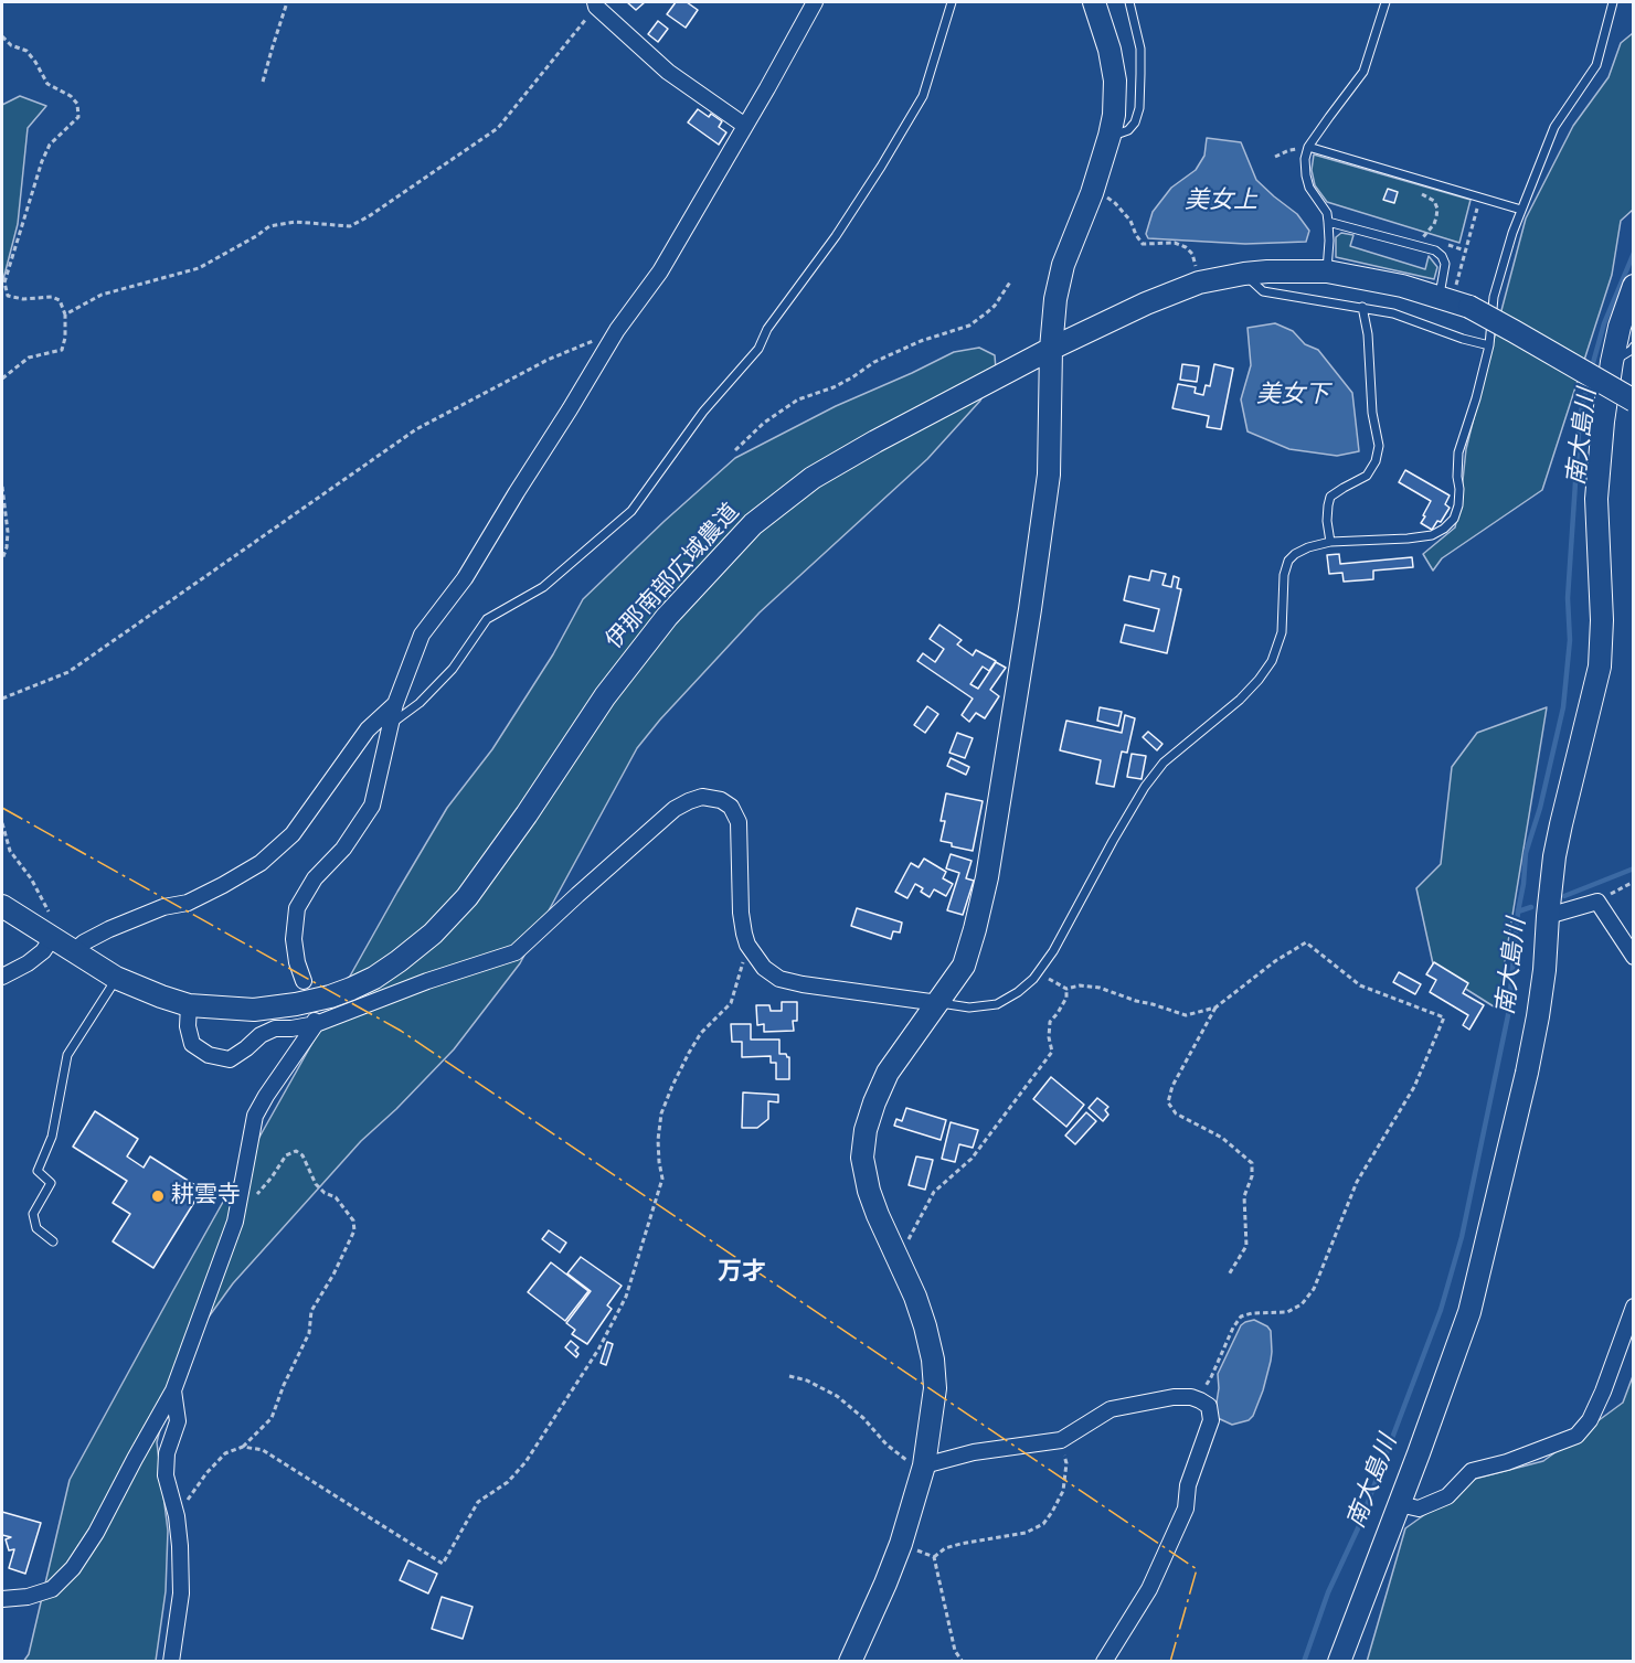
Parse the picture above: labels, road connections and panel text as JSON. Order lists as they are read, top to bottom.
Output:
{
  "streets": {
    "street": ["伊那南部広域農道"]
  },
  "districts": ["万才"],
  "water": ["美女上", "美女下", "南大島川"],
  "places": ["耕雲寺"]
}
